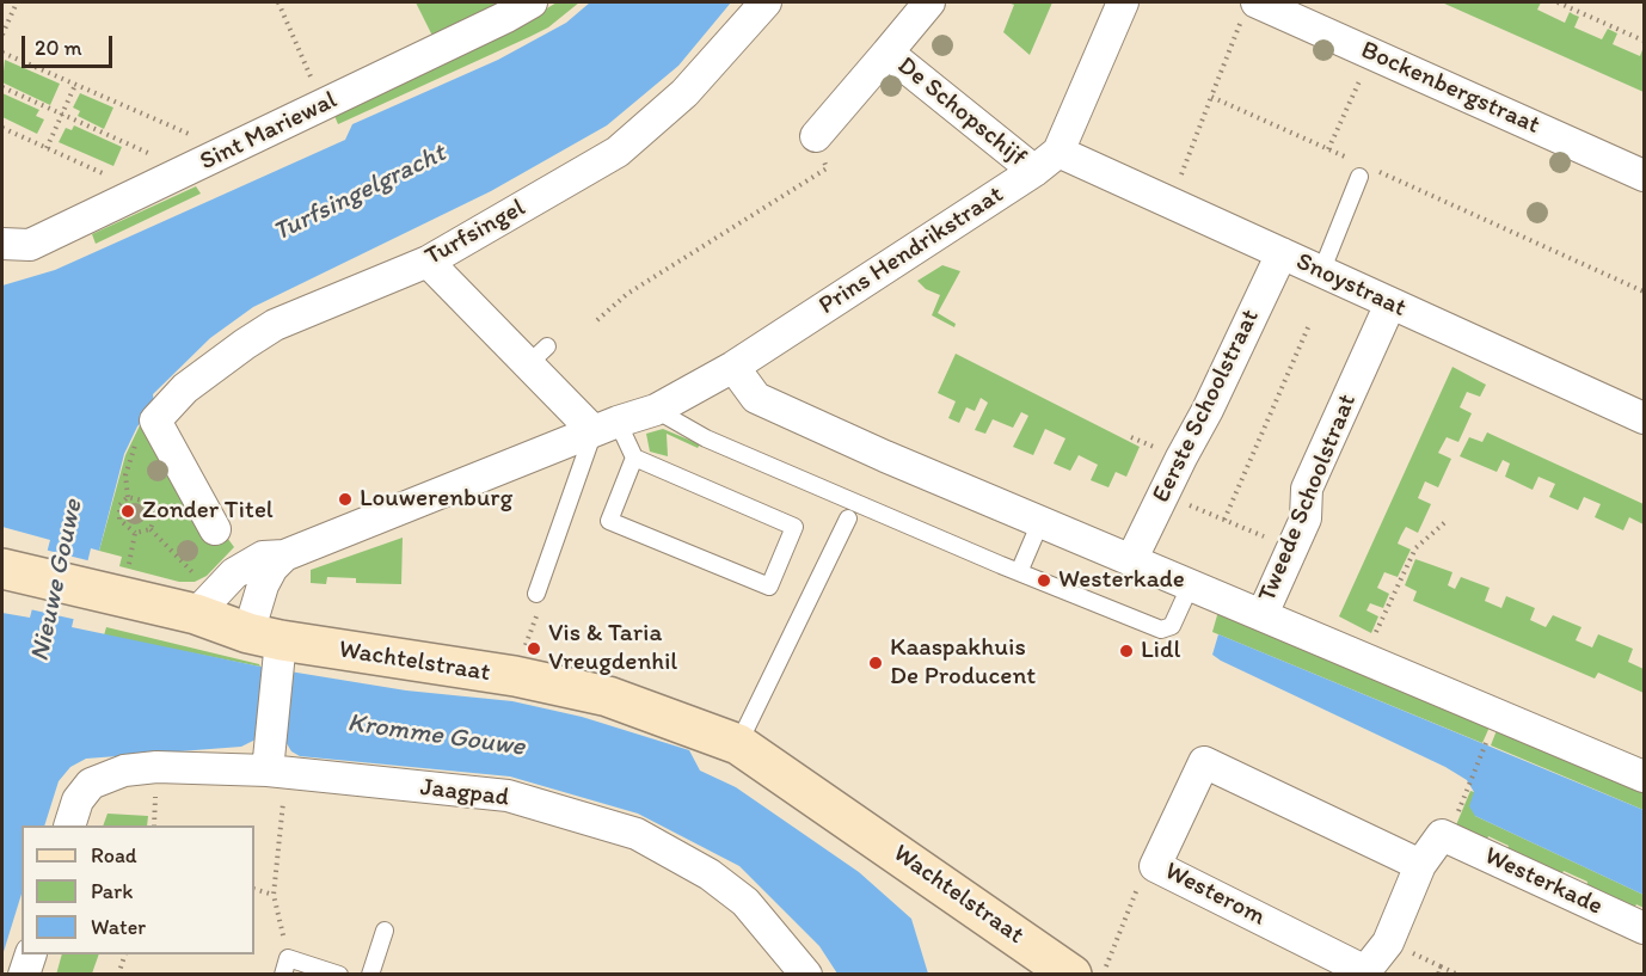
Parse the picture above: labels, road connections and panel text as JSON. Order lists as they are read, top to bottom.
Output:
{
  "streets": {
    "main road": ["Wachtelstraat"],
    "street": [
      "Bockenbergstraat",
      "De Schopschijf",
      "Sint Mariewal",
      "Turfsingel",
      "Prins Hendrikstraat",
      "Snoystraat",
      "Eerste Schoolstraat",
      "Tweede Schoolstraat",
      "Jaagpad",
      "Westerkade",
      "Westerom"
    ]
  },
  "crossings": [
    ["De Schopschijf", "Prins Hendrikstraat"],
    ["De Schopschijf", "Snoystraat"],
    ["Prins Hendrikstraat", "Snoystraat"],
    ["Prins Hendrikstraat", "Wachtelstraat"],
    ["Snoystraat", "Eerste Schoolstraat"],
    ["Snoystraat", "Tweede Schoolstraat"],
    ["Westerkade", "Westerom"]
  ],
  "water": ["Turfsingelgracht", "Nieuwe Gouwe", "Kromme Gouwe"],
  "places": [
    "Louwerenburg",
    "Zonder Titel",
    "Westerkade",
    "Vis & Taria Vreugdenhil",
    "Lidl",
    "Kaaspakhuis De Producent"
  ],
  "legend": ["Road", "Park", "Water"],
  "scale_bar": "20 m"
}
